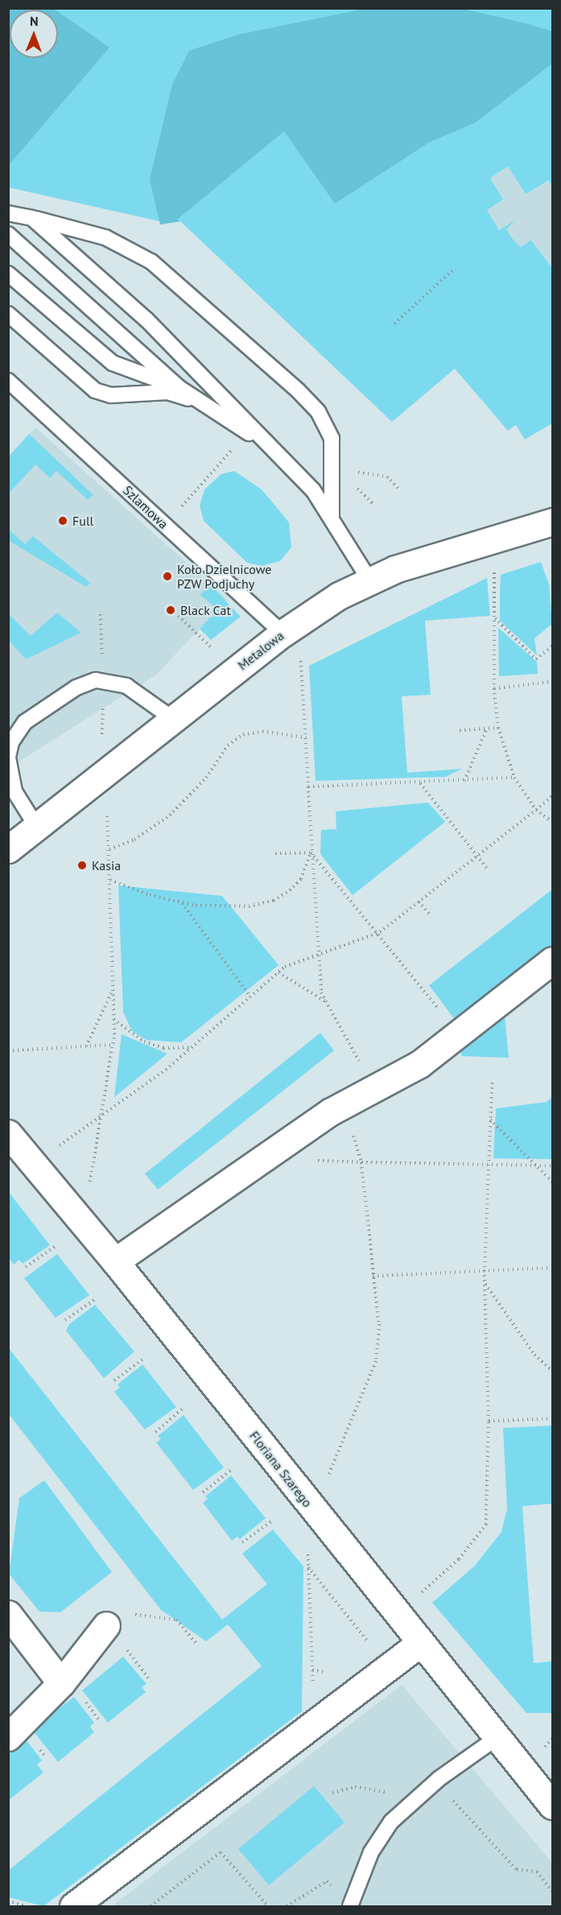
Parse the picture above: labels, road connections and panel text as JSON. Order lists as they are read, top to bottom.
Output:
{
  "streets": {
    "street": ["Metalowa", "Floriana Szarego"],
    "lane": ["Szlamowa"]
  },
  "crossings": [
    ["Szlamowa", "Metalowa"]
  ],
  "places": [
    "Full",
    "Koło Dzielnicowe PZW Podjuchy",
    "Black Cat",
    "Kasia"
  ],
  "north": "top"
}
